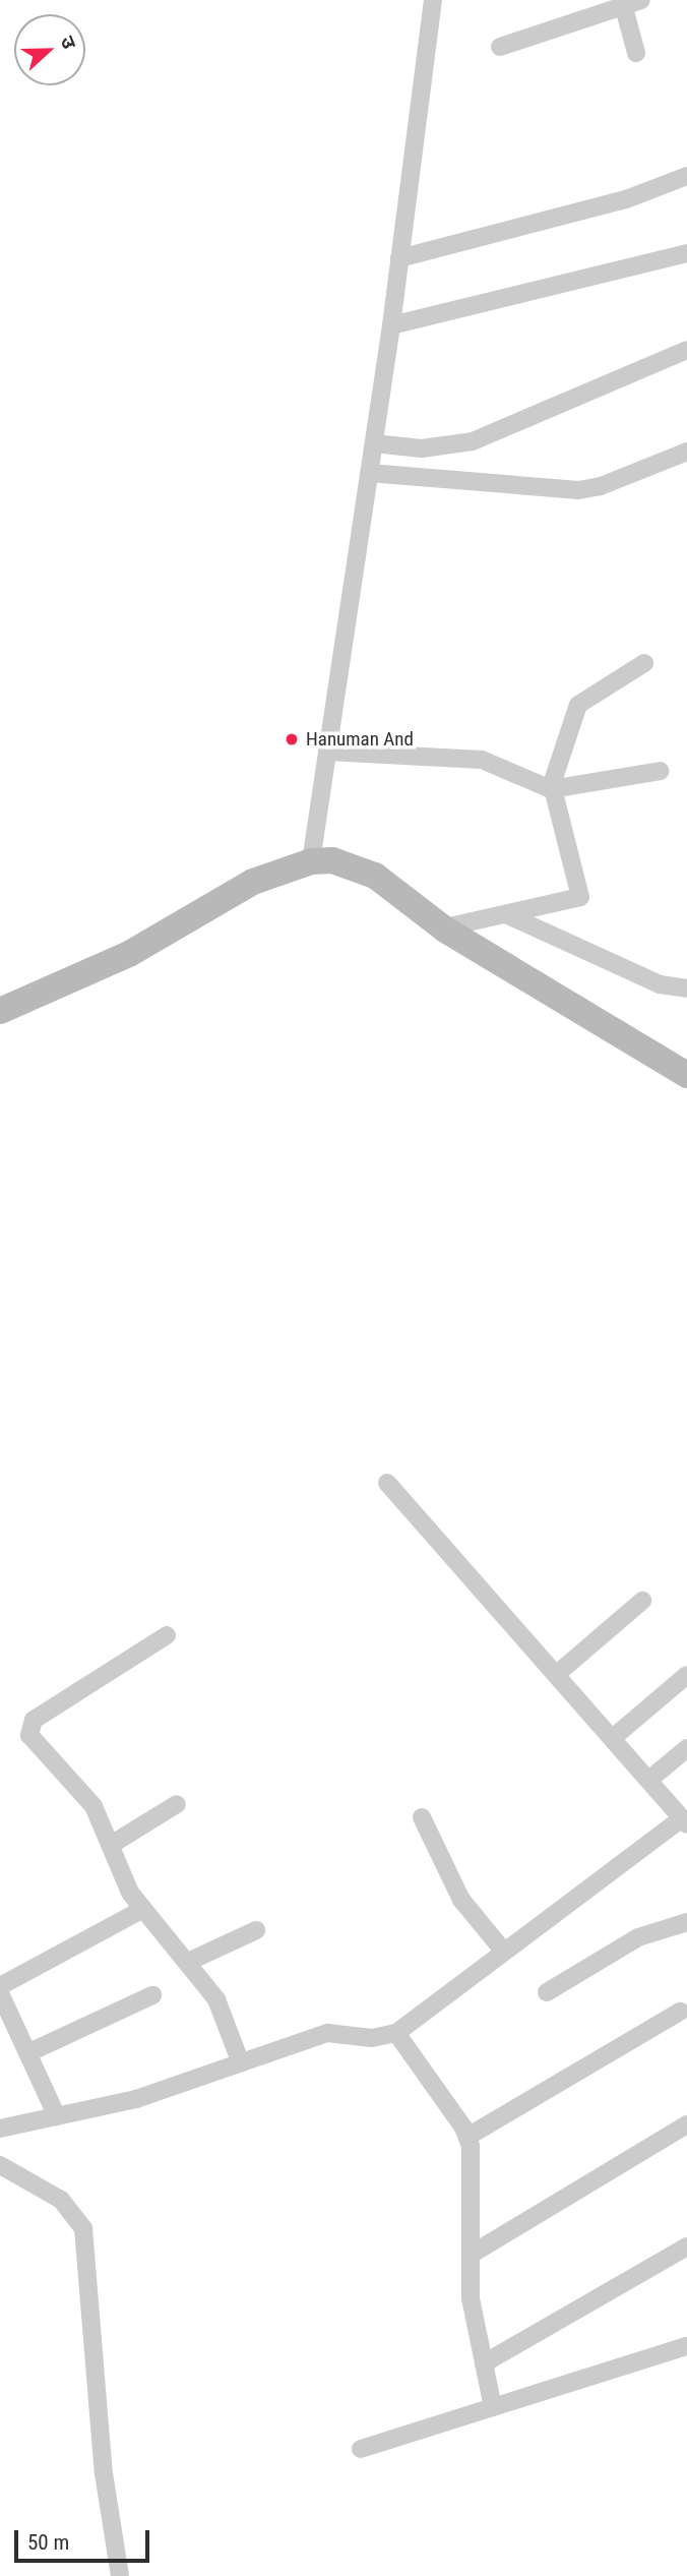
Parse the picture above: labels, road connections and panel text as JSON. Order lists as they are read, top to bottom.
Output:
{
  "places": ["Hanuman And"],
  "scale_bar": "50 m",
  "north": "right"
}
